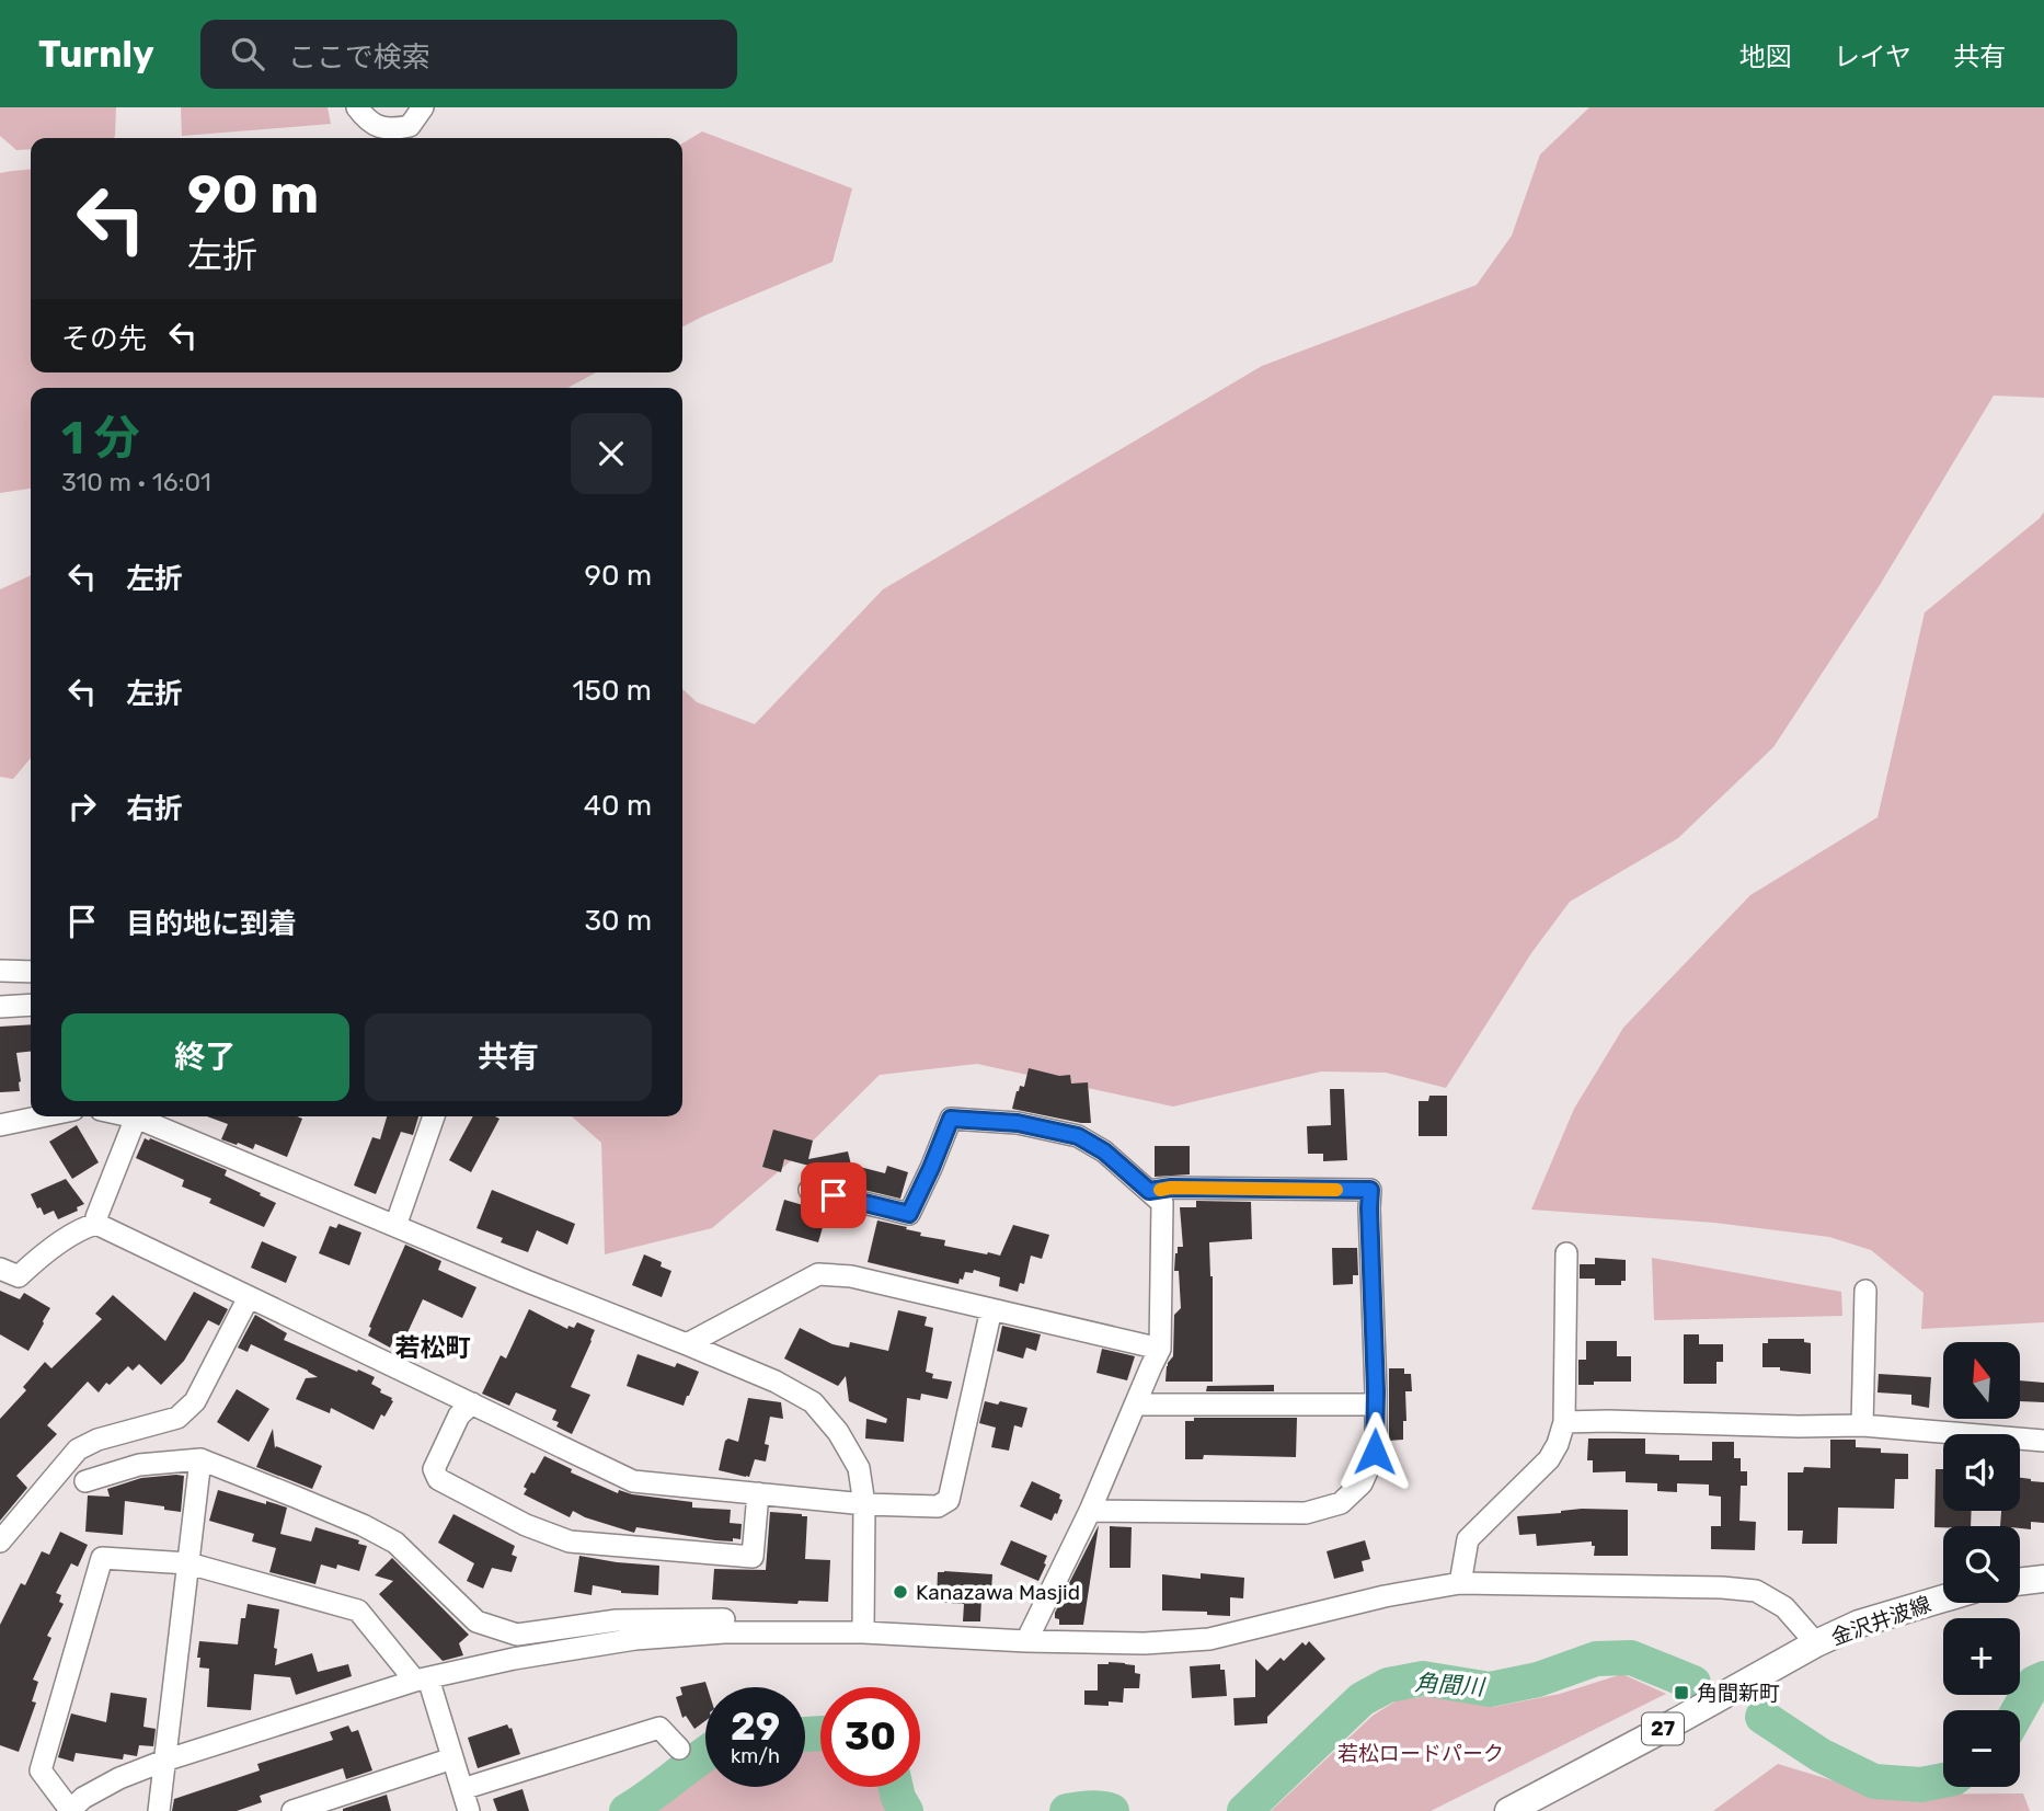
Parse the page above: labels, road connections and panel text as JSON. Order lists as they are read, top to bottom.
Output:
{
  "streets": {
    "main road": ["金沢井波線", "27"]
  },
  "districts": ["若松町"],
  "water": ["角間川"],
  "parks": ["若松ロードパーク"],
  "places": {
    "other": ["Kanazawa Masjid"],
    "transit": ["角間新町"]
  },
  "north": "top",
  "page": {
    "header": "Turnly",
    "search": "ここで検索",
    "nav": ["地図", "レイヤ", "共有"],
    "turn": ["90 m", "左折"],
    "then": "その先",
    "heading": ["1 分", "310 m · 16:01"],
    "list": [
      {
        "name": "左折",
        "value": "90 m"
      },
      {
        "name": "左折",
        "value": "150 m"
      },
      {
        "name": "右折",
        "value": "40 m"
      },
      {
        "name": "目的地に到着",
        "value": "30 m"
      }
    ],
    "buttons": ["終了", "共有"],
    "map_buttons": ["+", "−"],
    "speed": "29 km/h",
    "limit": "30"
  }
}
